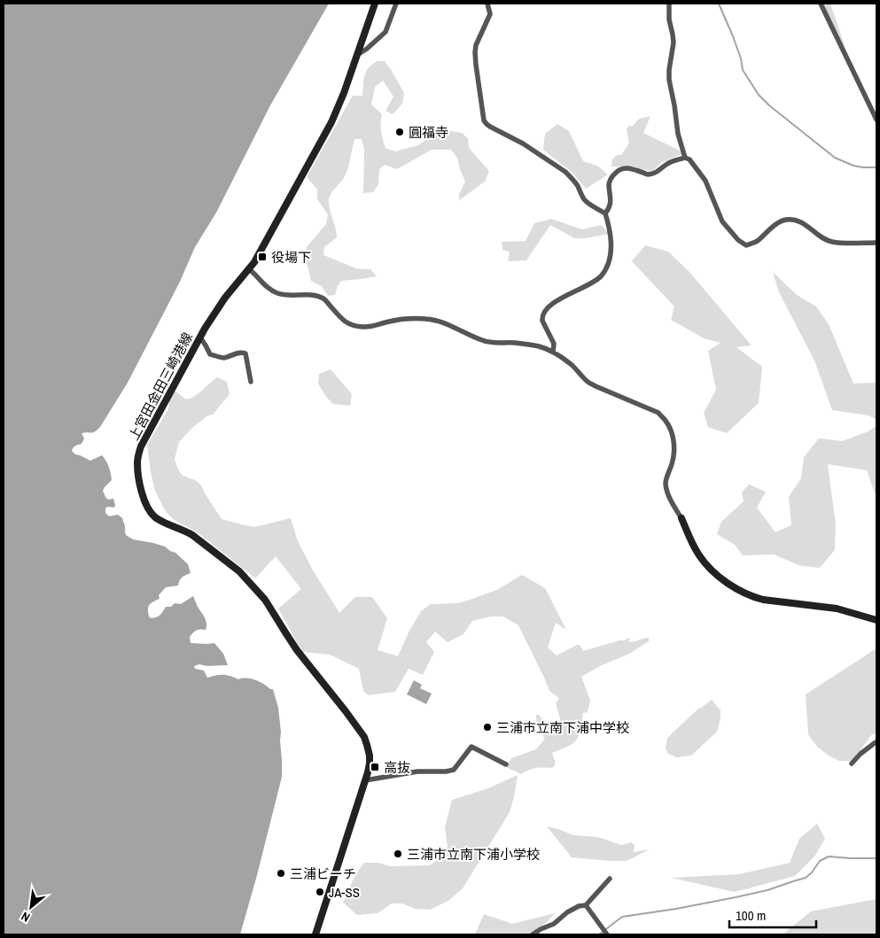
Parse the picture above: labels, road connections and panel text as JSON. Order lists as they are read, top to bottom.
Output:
{
  "streets": {
    "main road": ["上宮田金田三崎港線"]
  },
  "places": {
    "other": [
      "圓福寺",
      "三浦市立南下浦中学校",
      "三浦市立南下浦小学校",
      "三浦ビーチ",
      "JA-SS"
    ],
    "transit": ["役場下", "高抜"]
  },
  "scale_bar": "100 m",
  "north": "bottom left"
}
